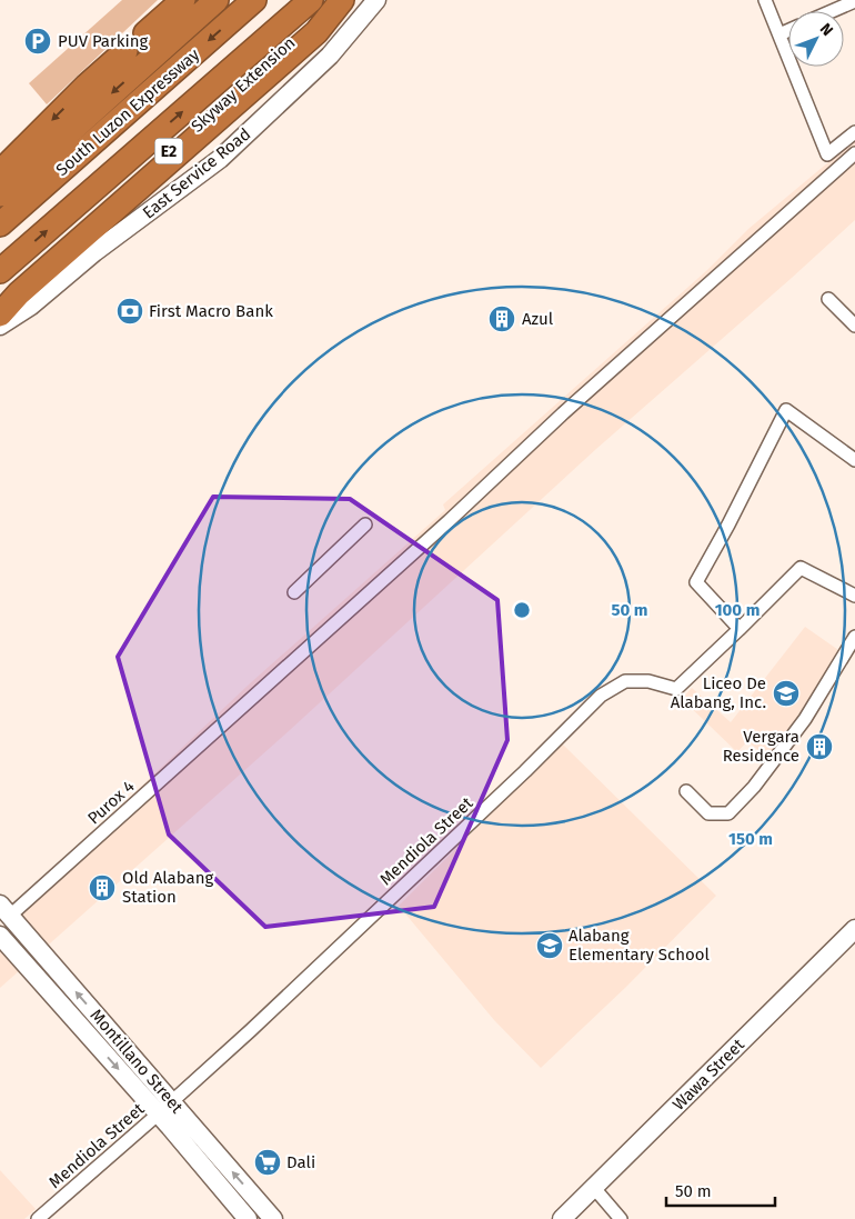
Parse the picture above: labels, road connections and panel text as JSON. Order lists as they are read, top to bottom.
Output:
{
  "streets": {
    "highway": ["Skyway Extension", "South Luzon Expressway", "E2"],
    "main road": ["East Service Road", "Montillano Street", "Wawa Street"],
    "street": ["Purox 4", "Mendiola Street"]
  },
  "crossings": [
    ["Purox 4", "Montillano Street"],
    ["Mendiola Street", "Montillano Street"]
  ],
  "places": {
    "parking": ["PUV Parking"],
    "bank": ["First Macro Bank"],
    "building": ["Azul", "Vergara Residence", "Old Alabang Station"],
    "school or university": ["Liceo De Alabang, Inc.", "Alabang Elementary School"],
    "supermarket": ["Dali"]
  },
  "scale_bar": "50 m",
  "north": "top right",
  "rings": ["50 m", "100 m", "150 m"]
}
